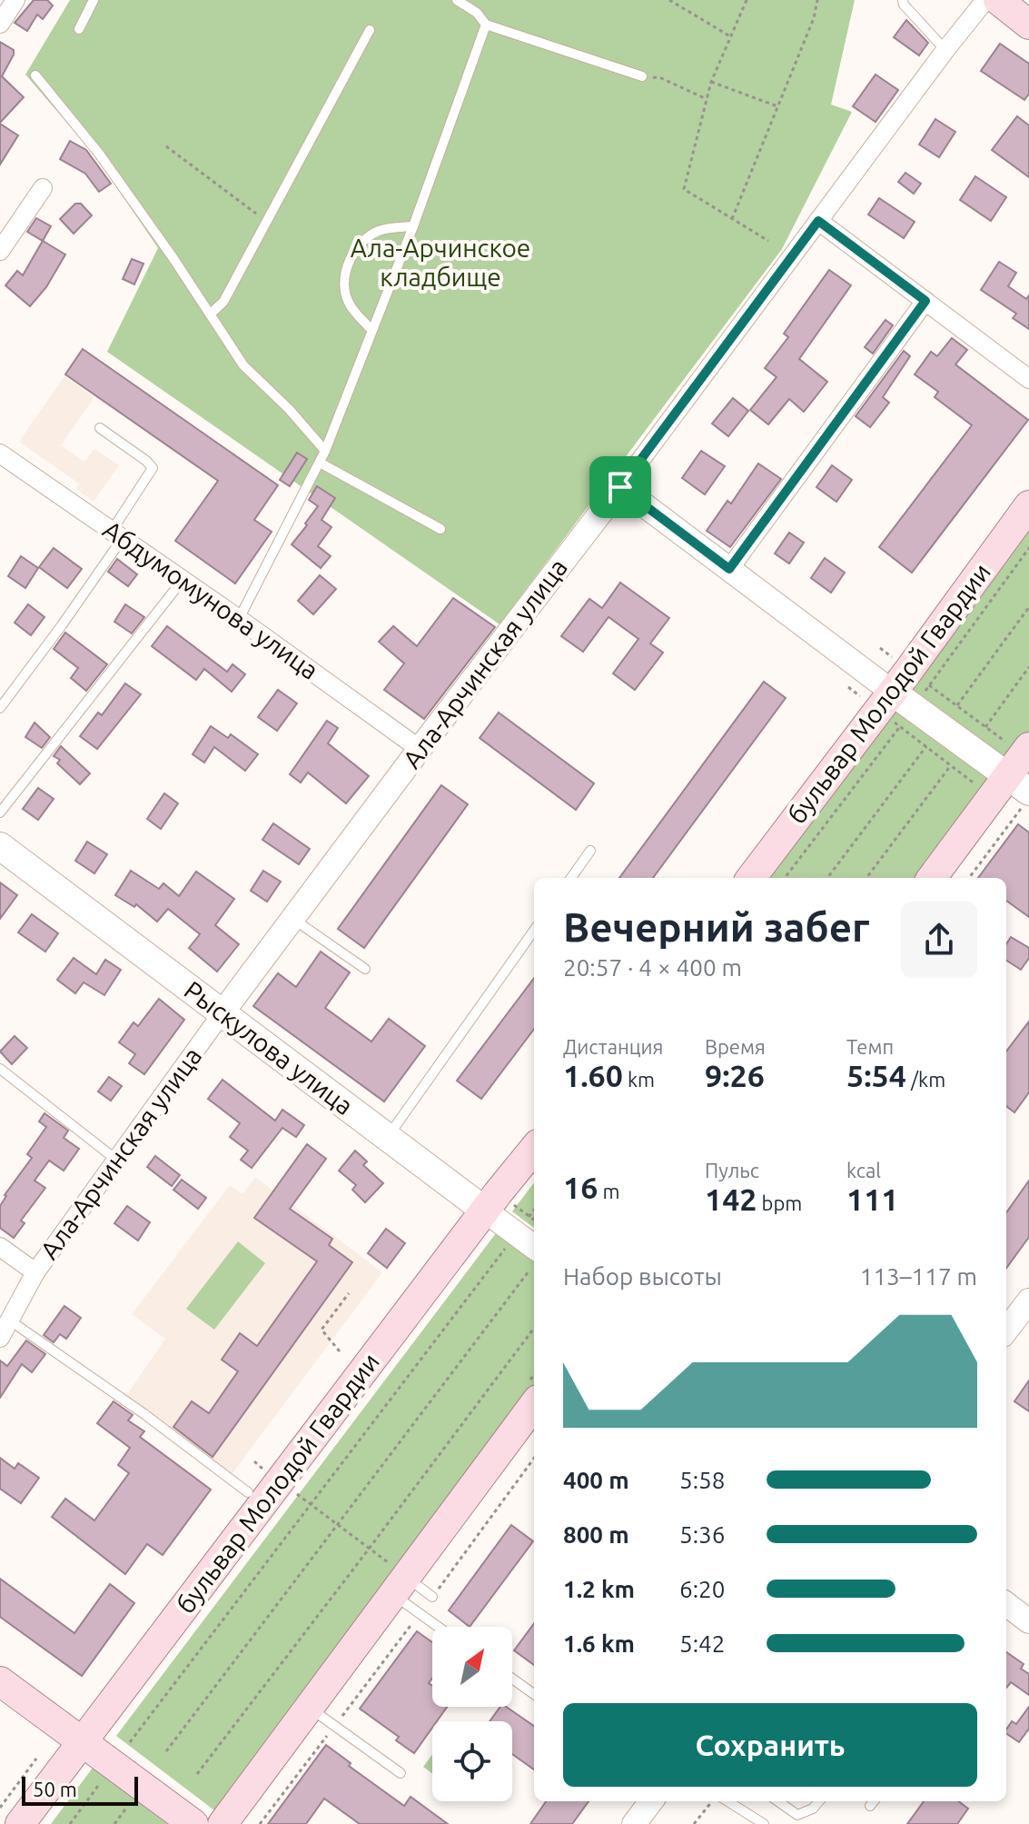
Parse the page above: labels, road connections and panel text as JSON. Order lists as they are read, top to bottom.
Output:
{
  "streets": {
    "main road": ["бульвар Молодой Гвардии", "Рыскулова улица"],
    "street": ["Абдумомунова улица", "Ала-Арчинская улица"]
  },
  "crossings": [
    ["Абдумомунова улица", "Ала-Арчинская улица"],
    ["Ала-Арчинская улица", "Рыскулова улица"],
    ["бульвар Молодой Гвардии", "Рыскулова улица"]
  ],
  "parks": ["Ала-Арчинское кладбище"],
  "scale_bar": "50 m",
  "north": "top right",
  "page": {
    "heading": ["Вечерний забег", "20:57 · 4 × 400 m"],
    "stats": [
      ["Дистанция", "1.60 km"],
      ["Время", "9:26"],
      ["Темп", "5:54 /km"],
      ["16 m"],
      ["Пульс", "142 bpm"],
      ["kcal", "111"]
    ],
    "chart": ["Набор высоты", "113–117 m"],
    "list": [
      {
        "name": "400 m",
        "note": "5:58"
      },
      {
        "name": "800 m",
        "note": "5:36"
      },
      {
        "name": "1.2 km",
        "note": "6:20"
      },
      {
        "name": "1.6 km",
        "note": "5:42"
      }
    ],
    "buttons": "Сохранить",
    "scale": "50 m"
  }
}
